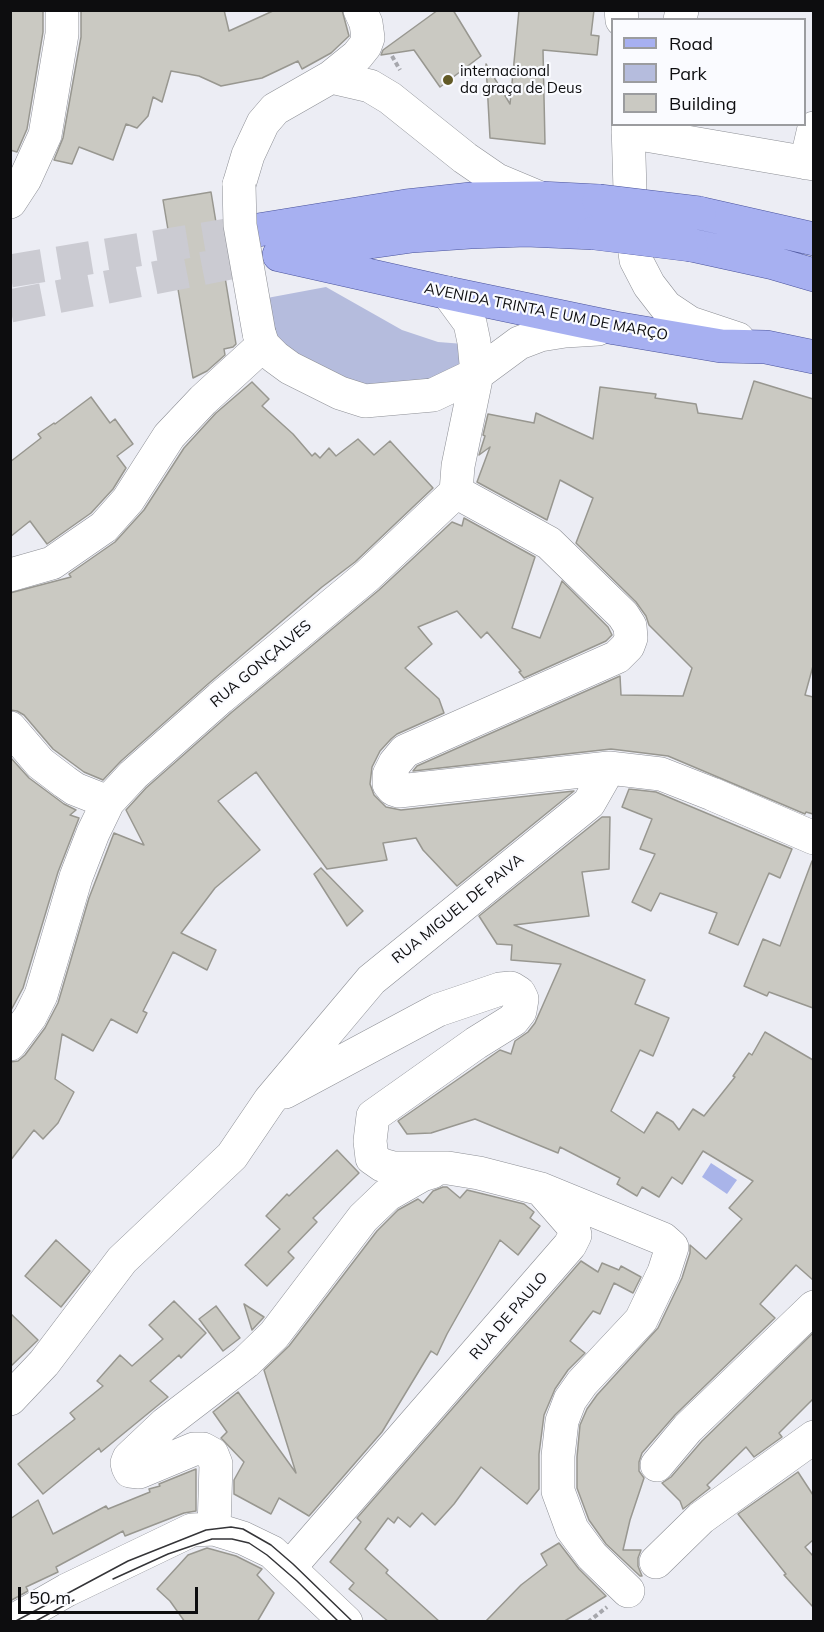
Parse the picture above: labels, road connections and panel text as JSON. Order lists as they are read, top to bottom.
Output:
{
  "streets": {
    "main road": ["AVENIDA TRINTA E UM DE MARÇO"],
    "street": ["RUA GONÇALVES", "RUA MIGUEL DE PAIVA", "RUA DE PAULO"]
  },
  "places": ["internacional da graça de Deus"],
  "legend": ["Road", "Park", "Building"],
  "scale_bar": "50 m"
}
